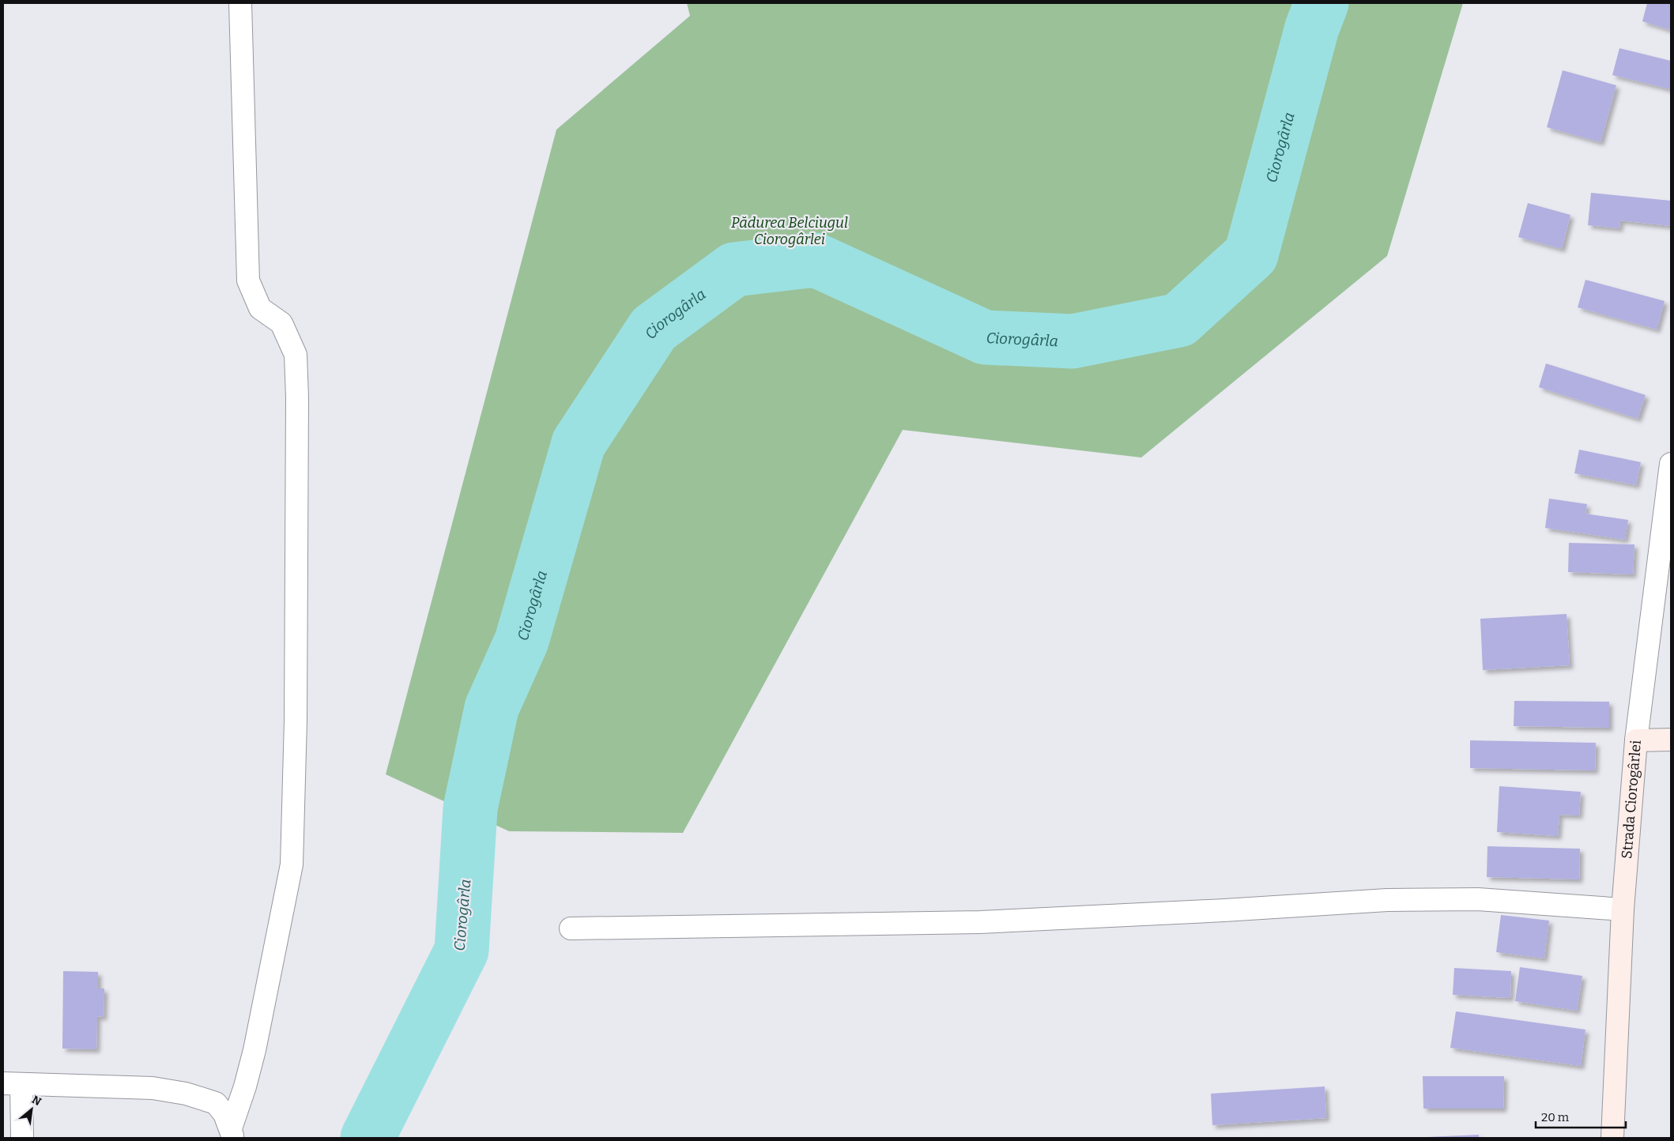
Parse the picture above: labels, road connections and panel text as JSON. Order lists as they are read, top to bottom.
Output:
{
  "streets": {
    "street": ["Strada Ciorogârlei"]
  },
  "water": ["Ciorogârla"],
  "parks": ["Pădurea Belciugul Ciorogârlei"],
  "scale_bar": "20 m",
  "north": "top right"
}
